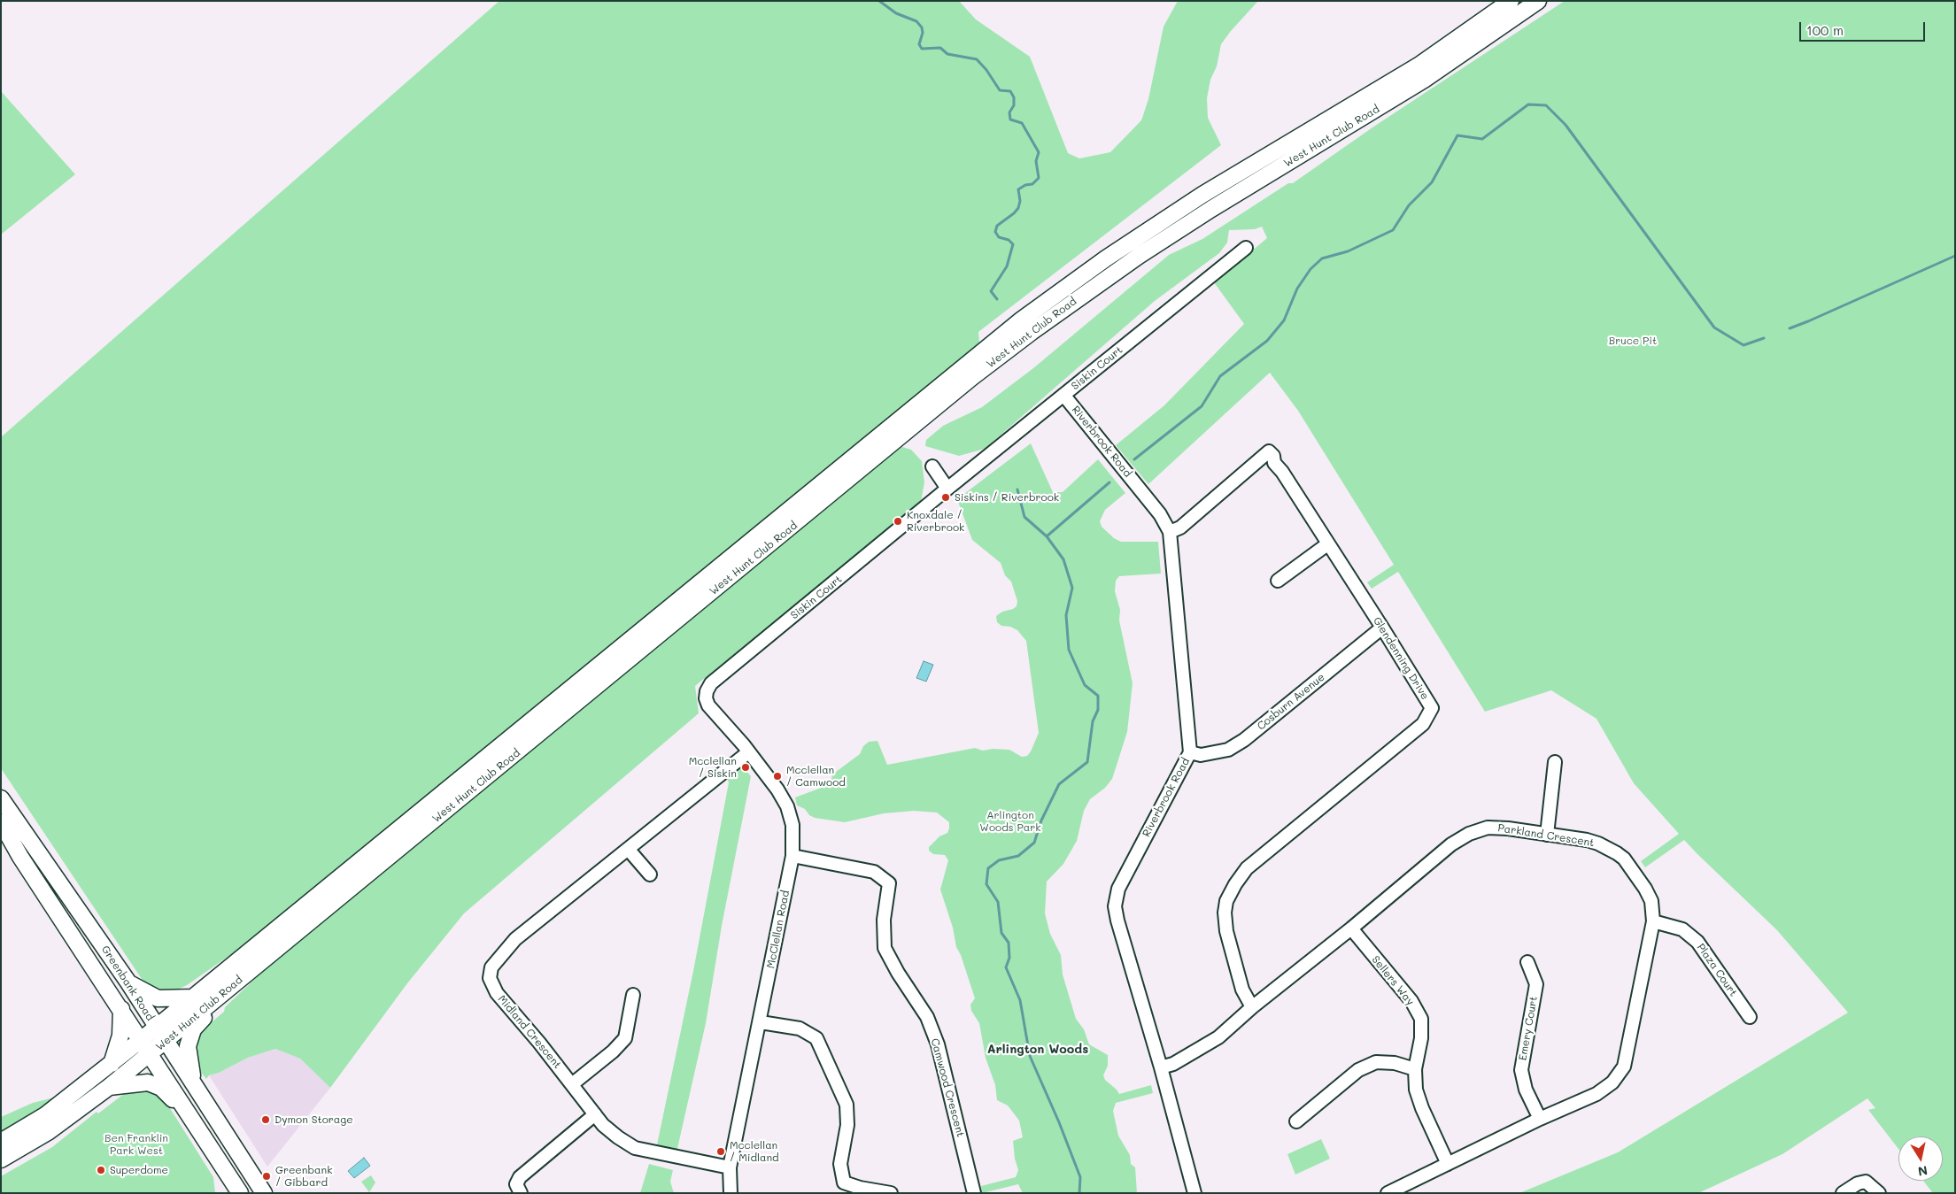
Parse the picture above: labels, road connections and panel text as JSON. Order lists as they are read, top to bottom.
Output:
{
  "streets": {
    "main road": ["West Hunt Club Road", "Greenbank Road"],
    "street": [
      "Siskin Court",
      "Riverbrook Road",
      "Glendenning Drive",
      "Cosburn Avenue",
      "Parkland Crescent",
      "McClellan Road",
      "Plaza Court",
      "Sellers Way",
      "Emery Court",
      "Midland Crescent",
      "Camwood Crescent"
    ]
  },
  "crossings": [
    ["West Hunt Club Road", "Greenbank Road"],
    ["Siskin Court", "Riverbrook Road"],
    ["Siskin Court", "McClellan Road"],
    ["Riverbrook Road", "Glendenning Drive"],
    ["Riverbrook Road", "Cosburn Avenue"],
    ["Riverbrook Road", "Parkland Crescent"],
    ["Glendenning Drive", "Cosburn Avenue"],
    ["Glendenning Drive", "Parkland Crescent"],
    ["Parkland Crescent", "Plaza Court"],
    ["Parkland Crescent", "Sellers Way"],
    ["Parkland Crescent", "Emery Court"],
    ["McClellan Road", "Midland Crescent"],
    ["McClellan Road", "Camwood Crescent"]
  ],
  "districts": ["Arlington Woods"],
  "parks": ["Bruce Pit", "Arlington Woods Park", "Ben Franklin Park West"],
  "places": [
    "Siskins / Riverbrook",
    "Knoxdale / Riverbrook",
    "Mcclellan / Siskin",
    "Mcclellan / Camwood",
    "Dymon Storage",
    "Mcclellan / Midland",
    "Superdome",
    "Greenbank / Gibbard"
  ],
  "scale_bar": "100 m",
  "north": "bottom"
}
